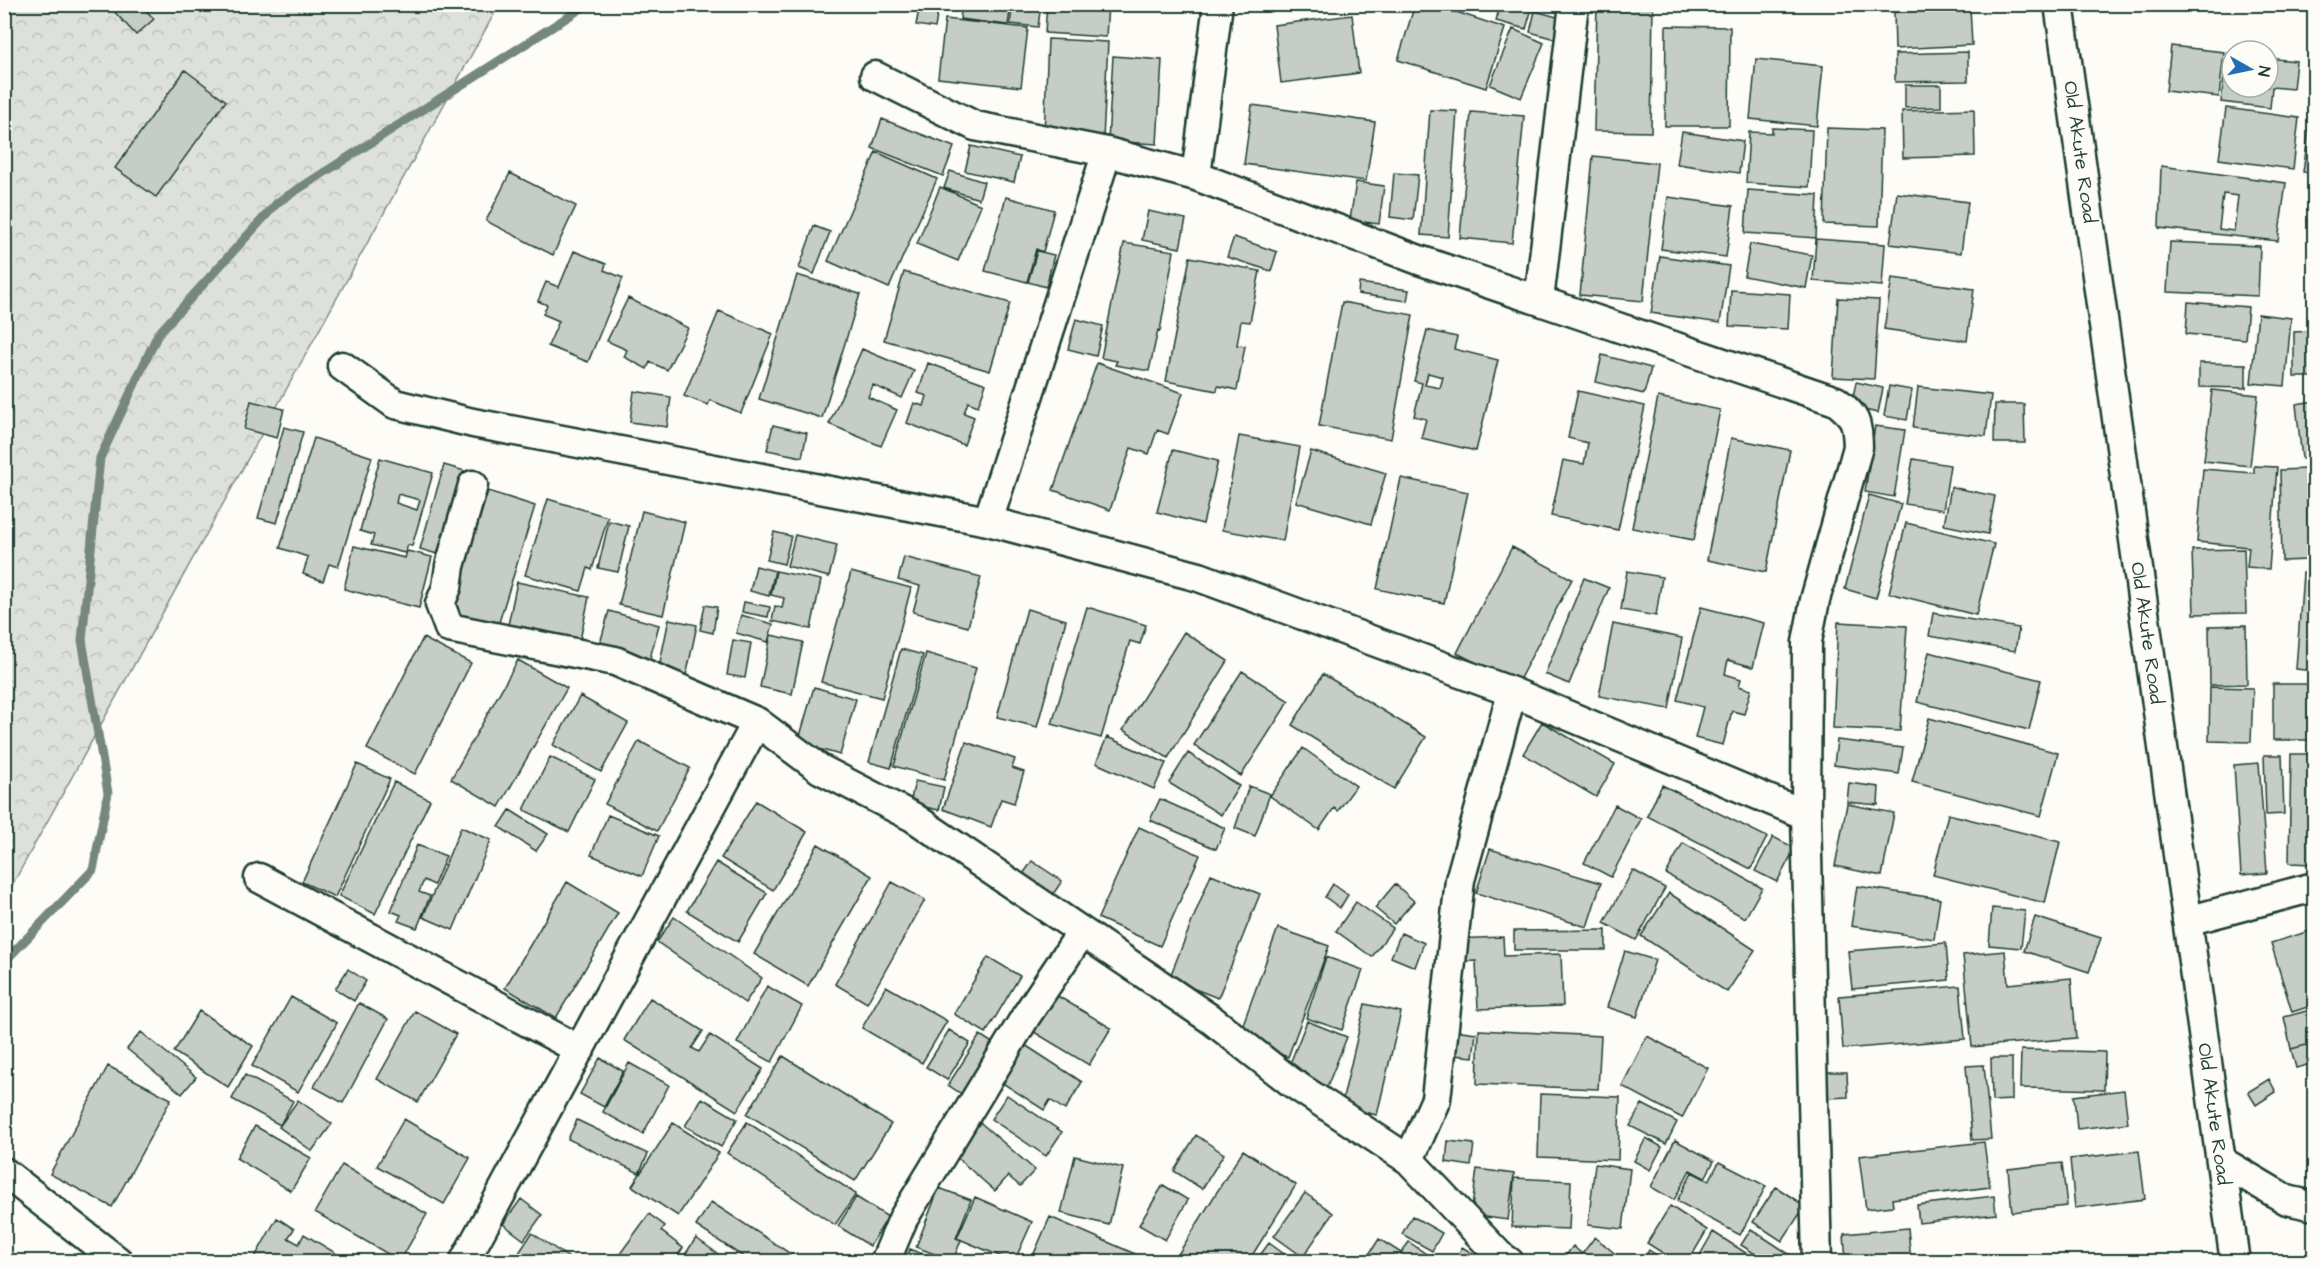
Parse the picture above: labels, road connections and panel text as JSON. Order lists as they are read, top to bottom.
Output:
{
  "streets": {
    "street": ["Old Akute Road"]
  },
  "north": "right"
}
